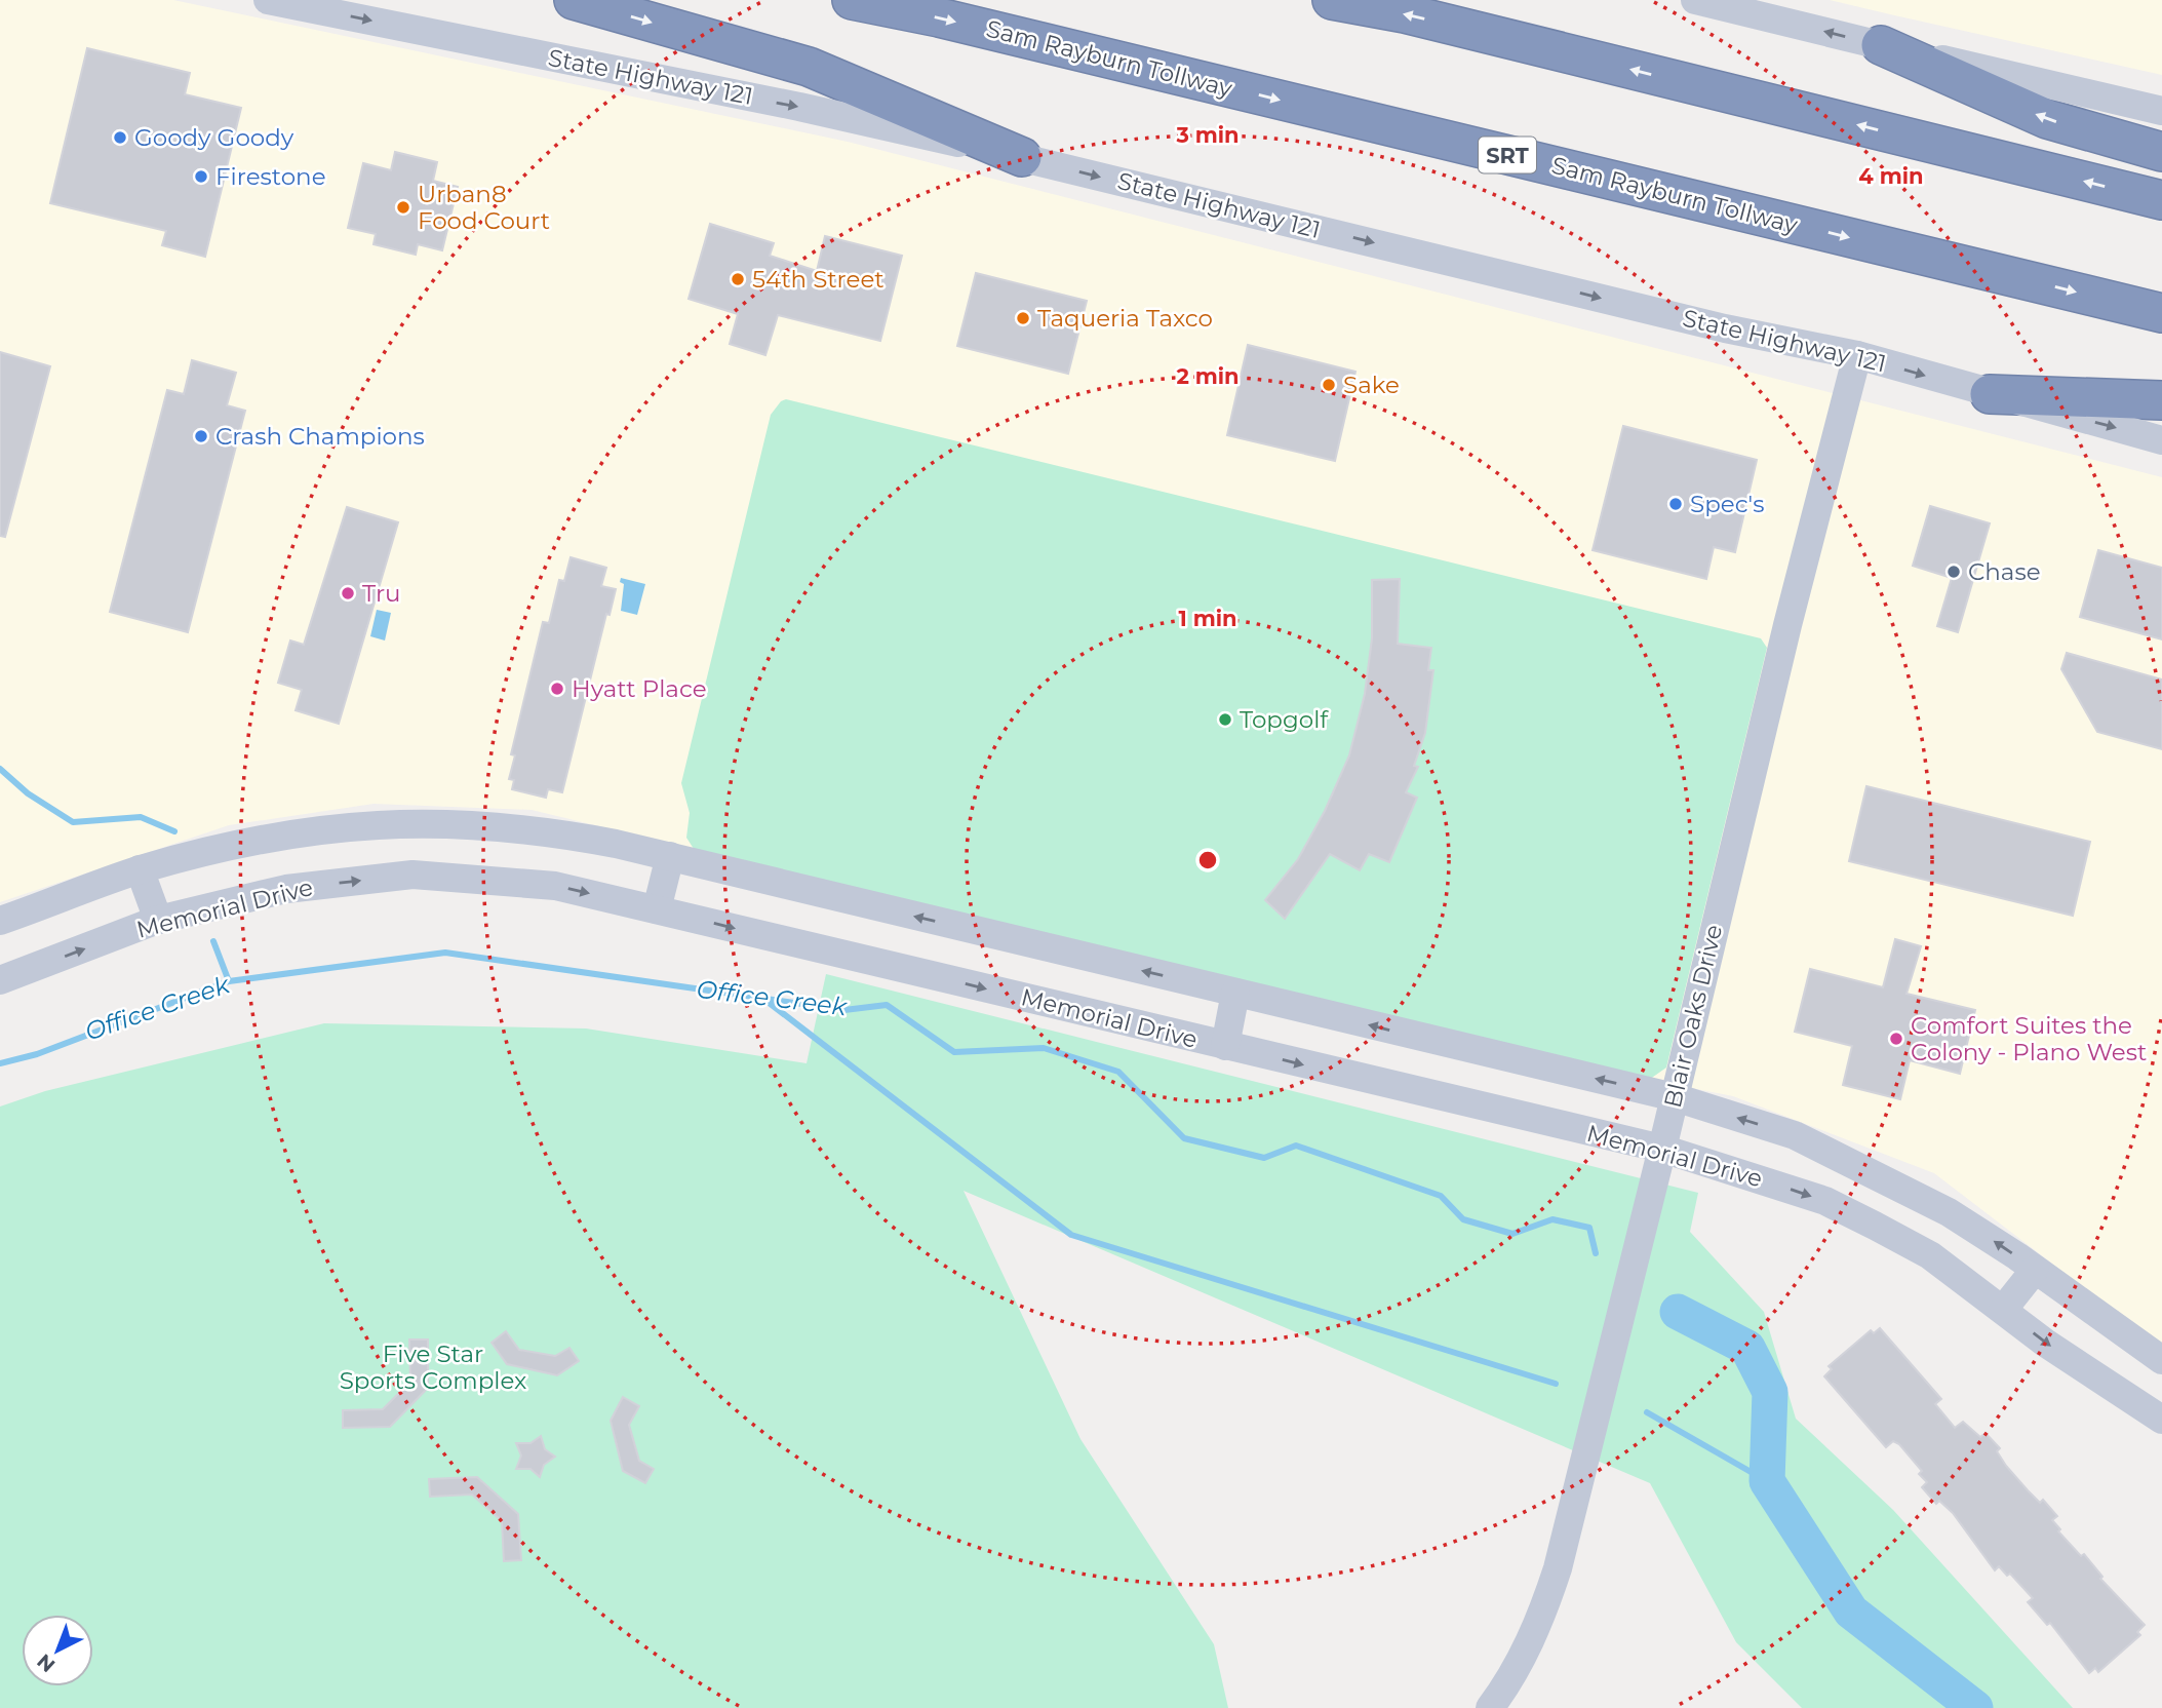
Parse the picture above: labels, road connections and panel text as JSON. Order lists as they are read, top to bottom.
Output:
{
  "streets": {
    "highway": ["Sam Rayburn Tollway", "SRT"],
    "street": ["State Highway 121", "Memorial Drive", "Blair Oaks Drive"]
  },
  "crossings": [
    ["State Highway 121", "Blair Oaks Drive"],
    ["Memorial Drive", "Blair Oaks Drive"]
  ],
  "one_way": ["State Highway 121"],
  "water": ["Office Creek"],
  "parks": ["Five Star Sports Complex"],
  "places": [
    "Goody Goody",
    "Firestone",
    "Urban8 Food Court",
    "54th Street",
    "Taqueria Taxco",
    "Sake",
    "Crash Champions",
    "Spec's",
    "Chase",
    "Tru",
    "Hyatt Place",
    "Topgolf",
    "Comfort Suites the Colony - Plano West"
  ],
  "north": "bottom left",
  "rings": [
    "3 min",
    "4 min",
    "2 min",
    "1 min"
  ]
}
